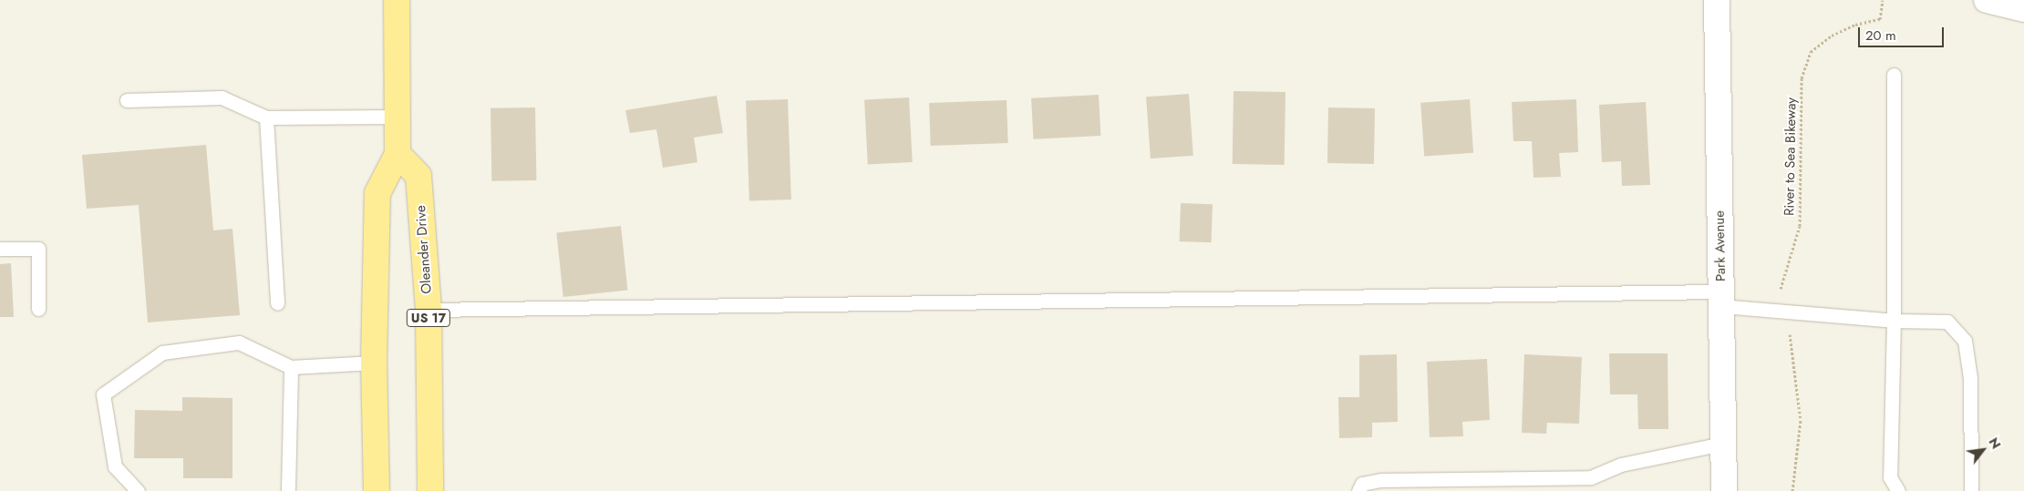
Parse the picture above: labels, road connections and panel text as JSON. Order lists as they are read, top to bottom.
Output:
{
  "streets": {
    "main road": ["Oleander Drive", "US 17"],
    "street": ["Park Avenue"],
    "path": ["River to Sea Bikeway"]
  },
  "scale_bar": "20 m",
  "north": "top right"
}
